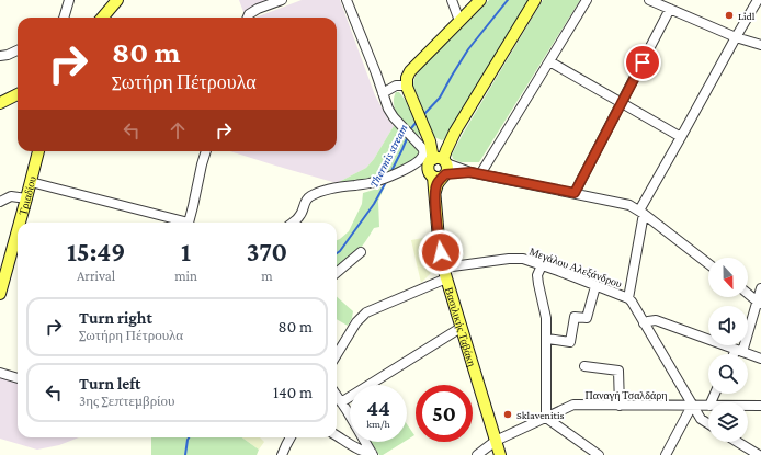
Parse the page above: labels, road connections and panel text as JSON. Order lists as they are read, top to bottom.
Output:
{
  "streets": {
    "main road": ["Τριαδίου", "Βασιλικής Ταβάκη"],
    "street": ["Μεγάλου Αλεξάνδρου", "Παναγή Τσαλδάρη"]
  },
  "crossings": [
    ["Μεγάλου Αλεξάνδρου", "Βασιλικής Ταβάκη"],
    ["Μεγάλου Αλεξάνδρου", "Παναγή Τσαλδάρη"],
    ["Βασιλικής Ταβάκη", "Παναγή Τσαλδάρη"]
  ],
  "water": ["Thermis stream"],
  "places": ["Lidl", "Sklavenitis"],
  "north": "bottom",
  "page": {
    "turn": ["80 m", "Σωτήρη Πέτρουλα"],
    "eta": [
      "15:49",
      "Arrival",
      "1",
      "min",
      "370",
      "m"
    ],
    "list": [
      {
        "name": "Turn right",
        "note": "Σωτήρη Πέτρουλα",
        "value": "80 m"
      },
      {
        "name": "Turn left",
        "note": "3ης Σεπτεμβρίου",
        "value": "140 m"
      }
    ],
    "speed": "44 km/h",
    "limit": "50"
  }
}
